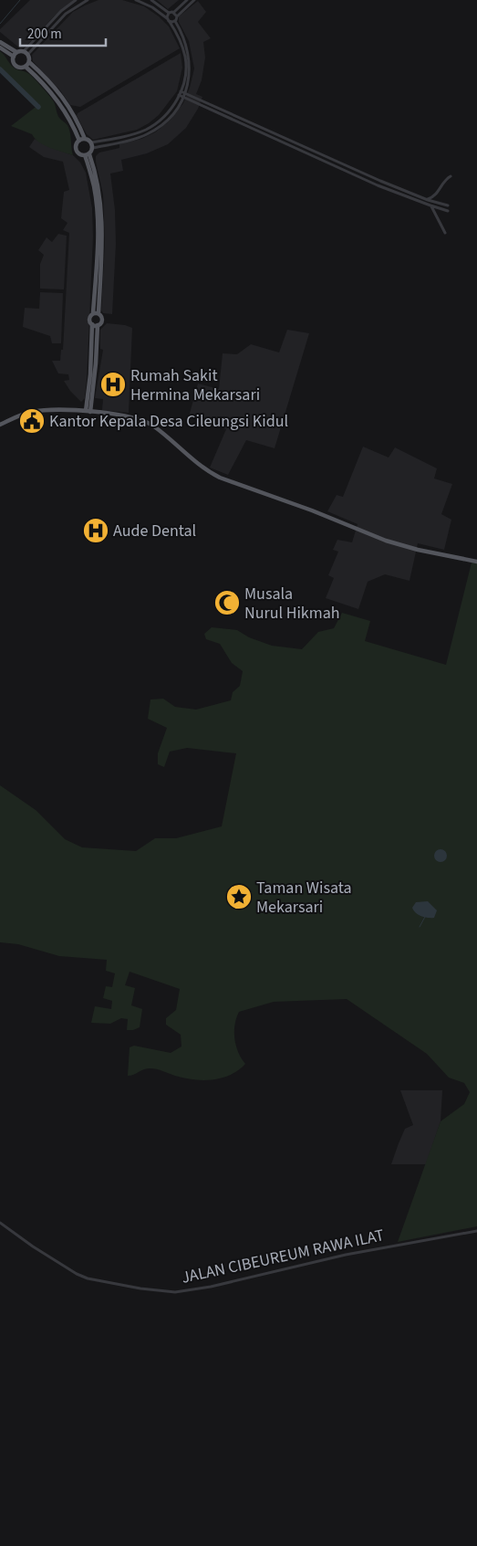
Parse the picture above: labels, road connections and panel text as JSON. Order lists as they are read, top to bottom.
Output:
{
  "streets": {
    "street": ["JALAN CIBEUREUM RAWA ILAT"]
  },
  "places": {
    "hospital": ["Rumah Sakit Hermina Mekarsari", "Aude Dental"],
    "public building": ["Kantor Kepala Desa Cileungsi Kidul"],
    "mosque": ["Musala Nurul Hikmah"],
    "place": ["Taman Wisata Mekarsari"]
  },
  "scale_bar": "200 m"
}
